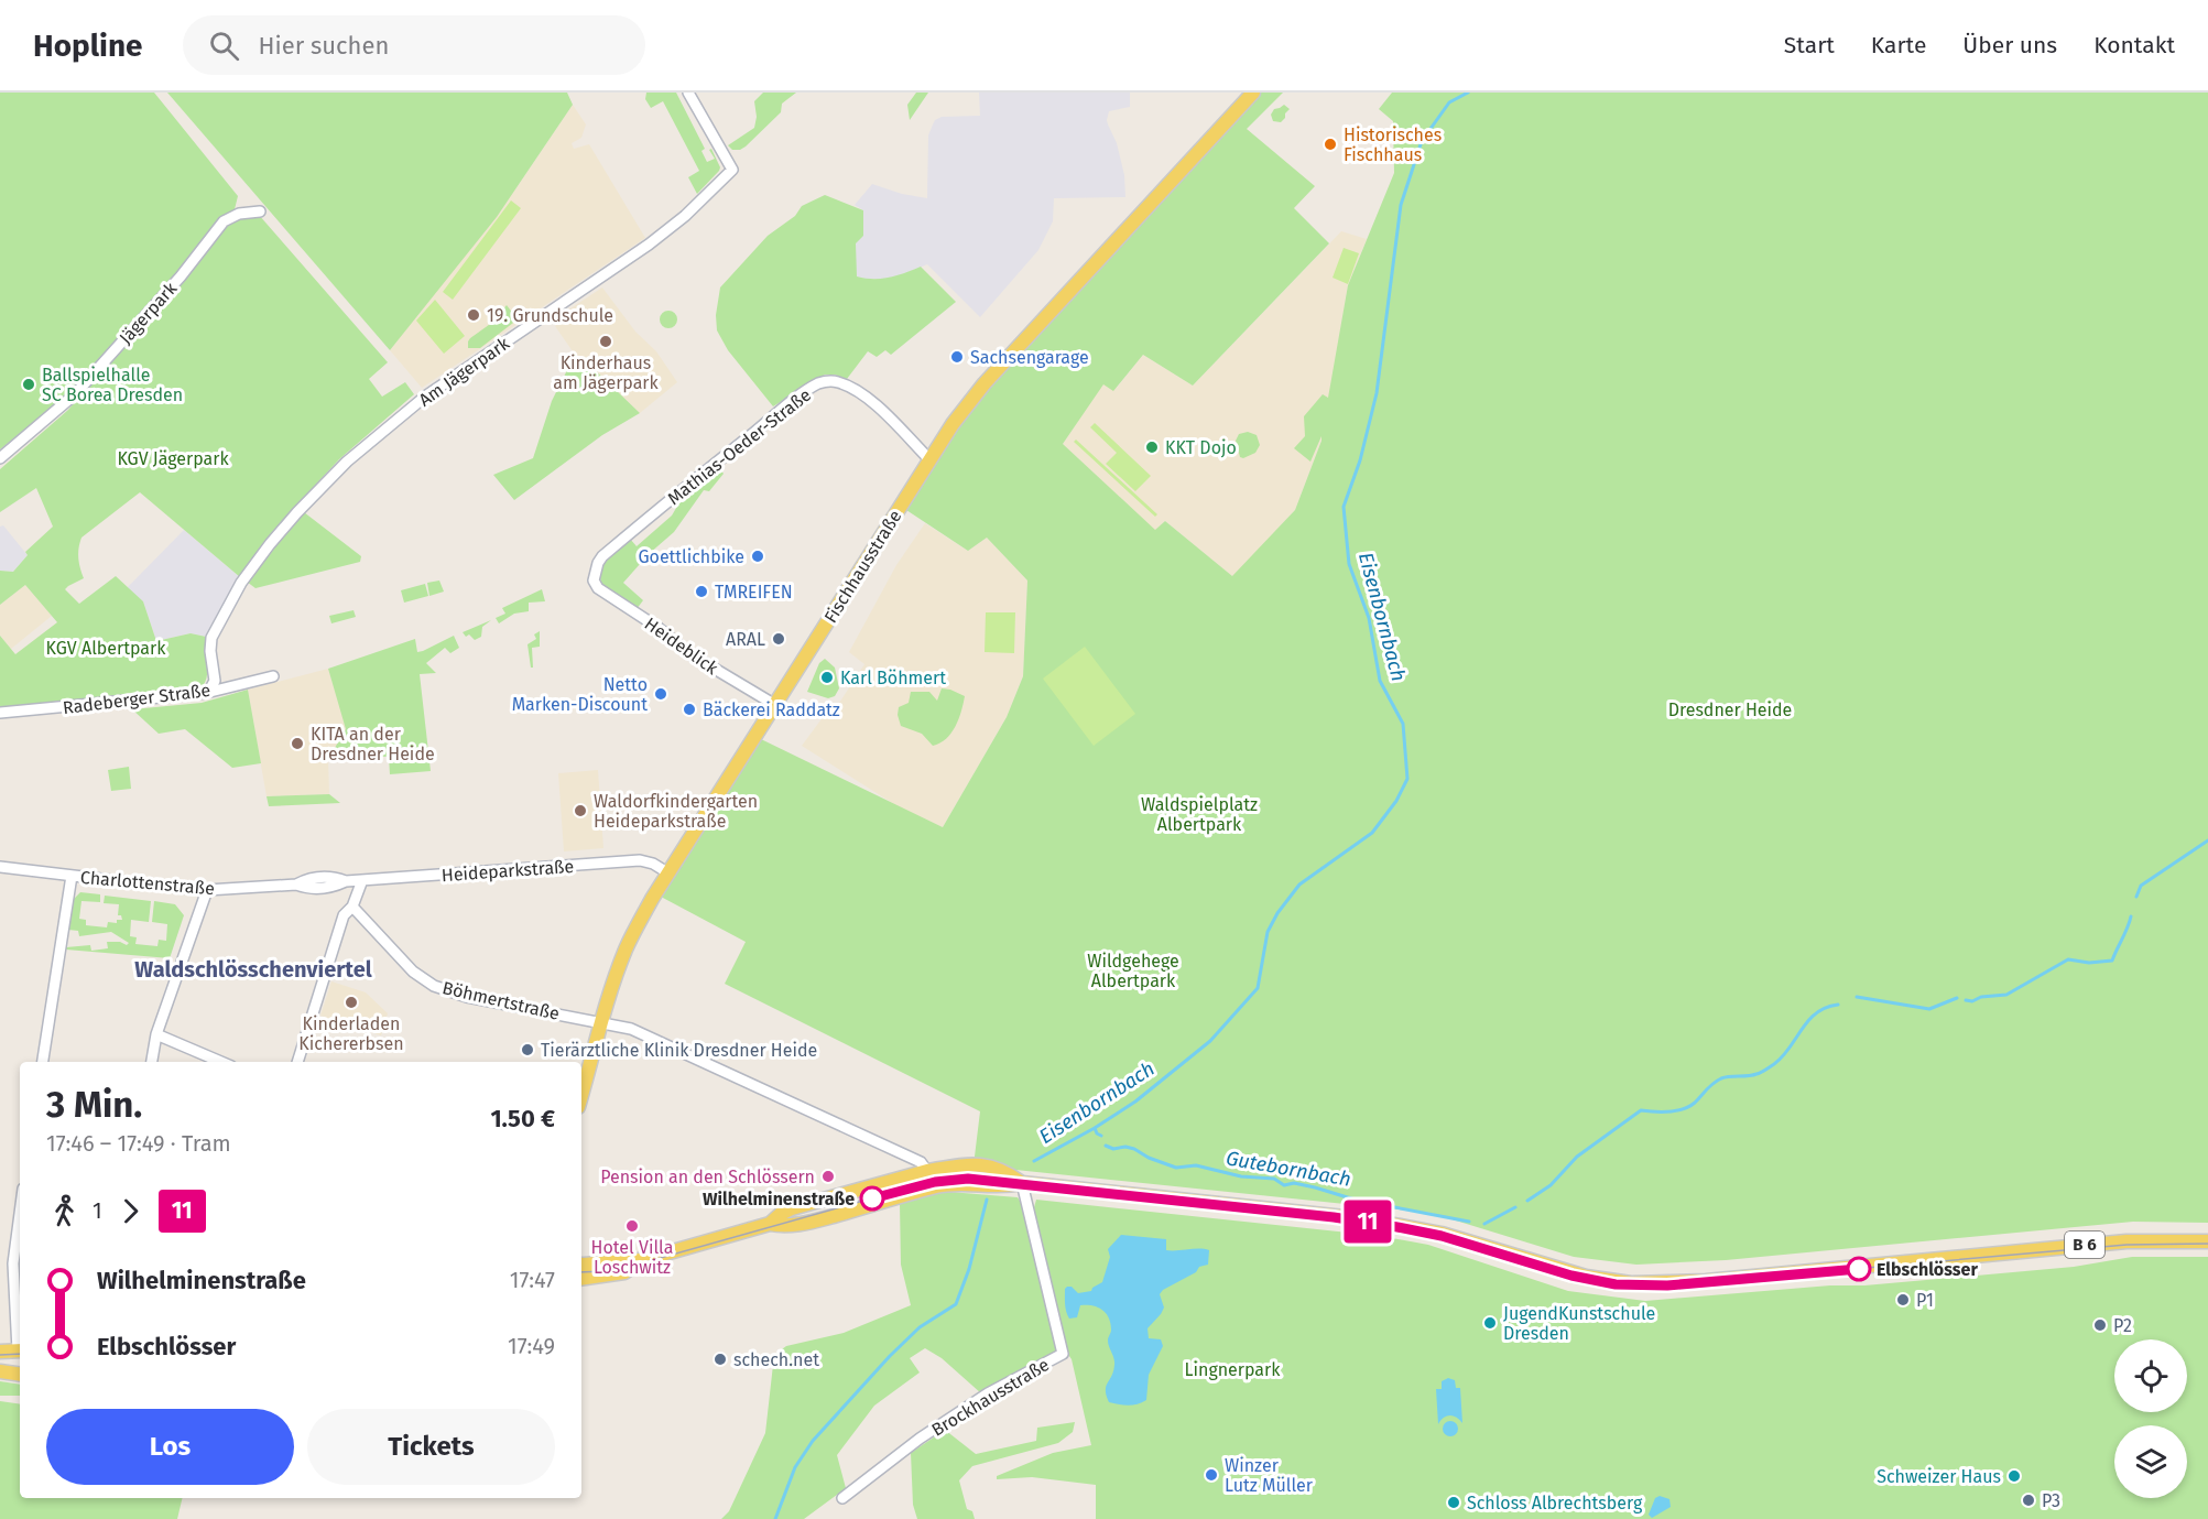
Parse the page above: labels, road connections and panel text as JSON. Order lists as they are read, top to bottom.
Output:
{
  "streets": {
    "main road": ["Fischhausstraße", "B 6"],
    "street": [
      "Jägerpark",
      "Am Jägerpark",
      "Mathias-Oeder-Straße",
      "Heideblick",
      "Radeberger Straße",
      "Heideparkstraße",
      "Charlottenstraße",
      "Böhmertstraße",
      "Brockhausstraße"
    ]
  },
  "crossings": [
    ["Am Jägerpark", "Radeberger Straße"],
    ["Mathias-Oeder-Straße", "Fischhausstraße"],
    ["Mathias-Oeder-Straße", "Heideblick"],
    ["Fischhausstraße", "Heideblick"],
    ["Fischhausstraße", "Heideparkstraße"],
    ["Fischhausstraße", "Böhmertstraße"],
    ["Heideparkstraße", "Charlottenstraße"],
    ["B 6", "Brockhausstraße"]
  ],
  "districts": ["Waldschlösschenviertel"],
  "water": ["Eisenbornbach", "Gutebornbach"],
  "parks": [
    "KGV Jägerpark",
    "KGV Albertpark",
    "Dresdner Heide",
    "Waldspielplatz Albertpark",
    "Wildgehege Albertpark",
    "Lingnerpark"
  ],
  "places": [
    "Historisches Fischhaus",
    "19. Grundschule",
    "Kinderhaus am Jägerpark",
    "Sachsengarage",
    "Ballspielhalle SC Borea Dresden",
    "KKT Dojo",
    "Goettlichbike",
    "TMREIFEN",
    "ARAL",
    "Karl Böhmert",
    "Netto Marken-Discount",
    "Bäckerei Raddatz",
    "KITA an der Dresdner Heide",
    "Waldorfkindergarten Heideparkstraße",
    "Kinderladen Kichererbsen",
    "Tierärztliche Klinik Dresdner Heide",
    "Pension an den Schlössern",
    "Wilhelminenstraße",
    "Hotel Villa Loschwitz",
    "Elbschlösser",
    "P1",
    "JugendKunstschule Dresden",
    "P2",
    "schech.net",
    "Winzer Lutz Müller",
    "Schweizer Haus",
    "P3",
    "Schloss Albrechtsberg"
  ],
  "lines": ["tram line 11"],
  "page": {
    "header": "Hopline",
    "search": "Hier suchen",
    "nav": [
      "Start",
      "Karte",
      "Über uns",
      "Kontakt"
    ],
    "on_map": "11",
    "heading": ["3 Min.", "17:46 – 17:49 · Tram", "1.50 €"],
    "legs": ["1", "11"],
    "list": [
      {
        "name": "Wilhelminenstraße",
        "value": "17:47"
      },
      {
        "name": "Elbschlösser",
        "value": "17:49"
      }
    ],
    "buttons": ["Los", "Tickets"]
  }
}
